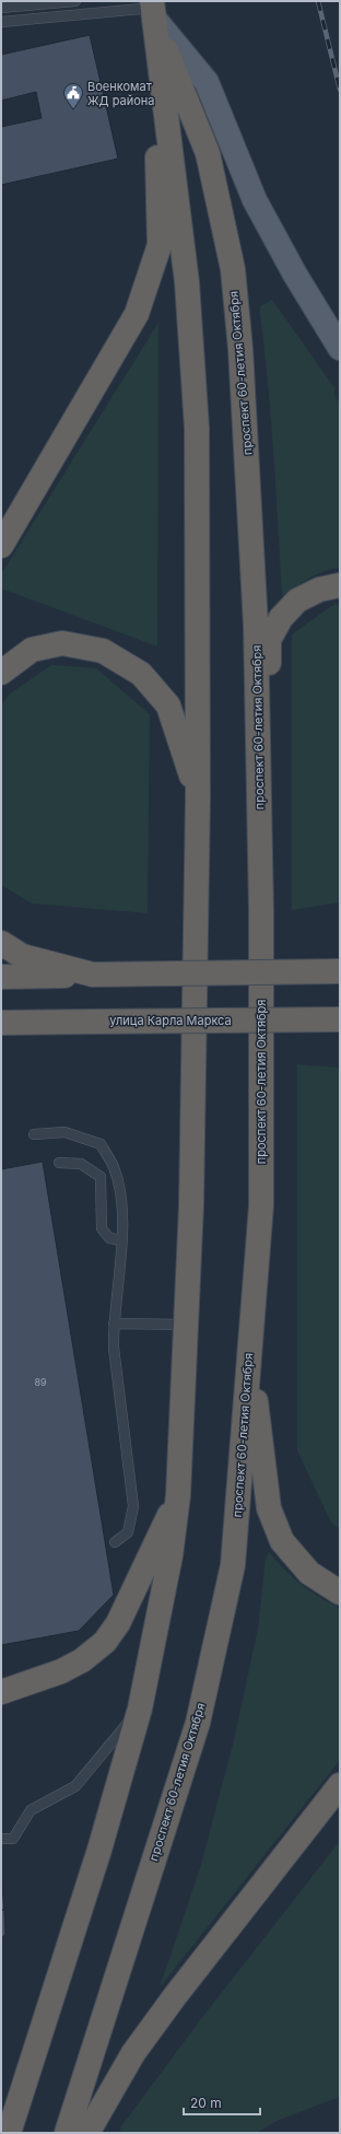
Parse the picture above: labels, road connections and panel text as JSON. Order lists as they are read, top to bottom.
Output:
{
  "streets": {
    "highway": ["проспект 60-летия Октября", "улица Карла Маркса"]
  },
  "places": {
    "public building": ["Военкомат ЖД района"]
  },
  "house_numbers": ["89"],
  "scale_bar": "20 m"
}
